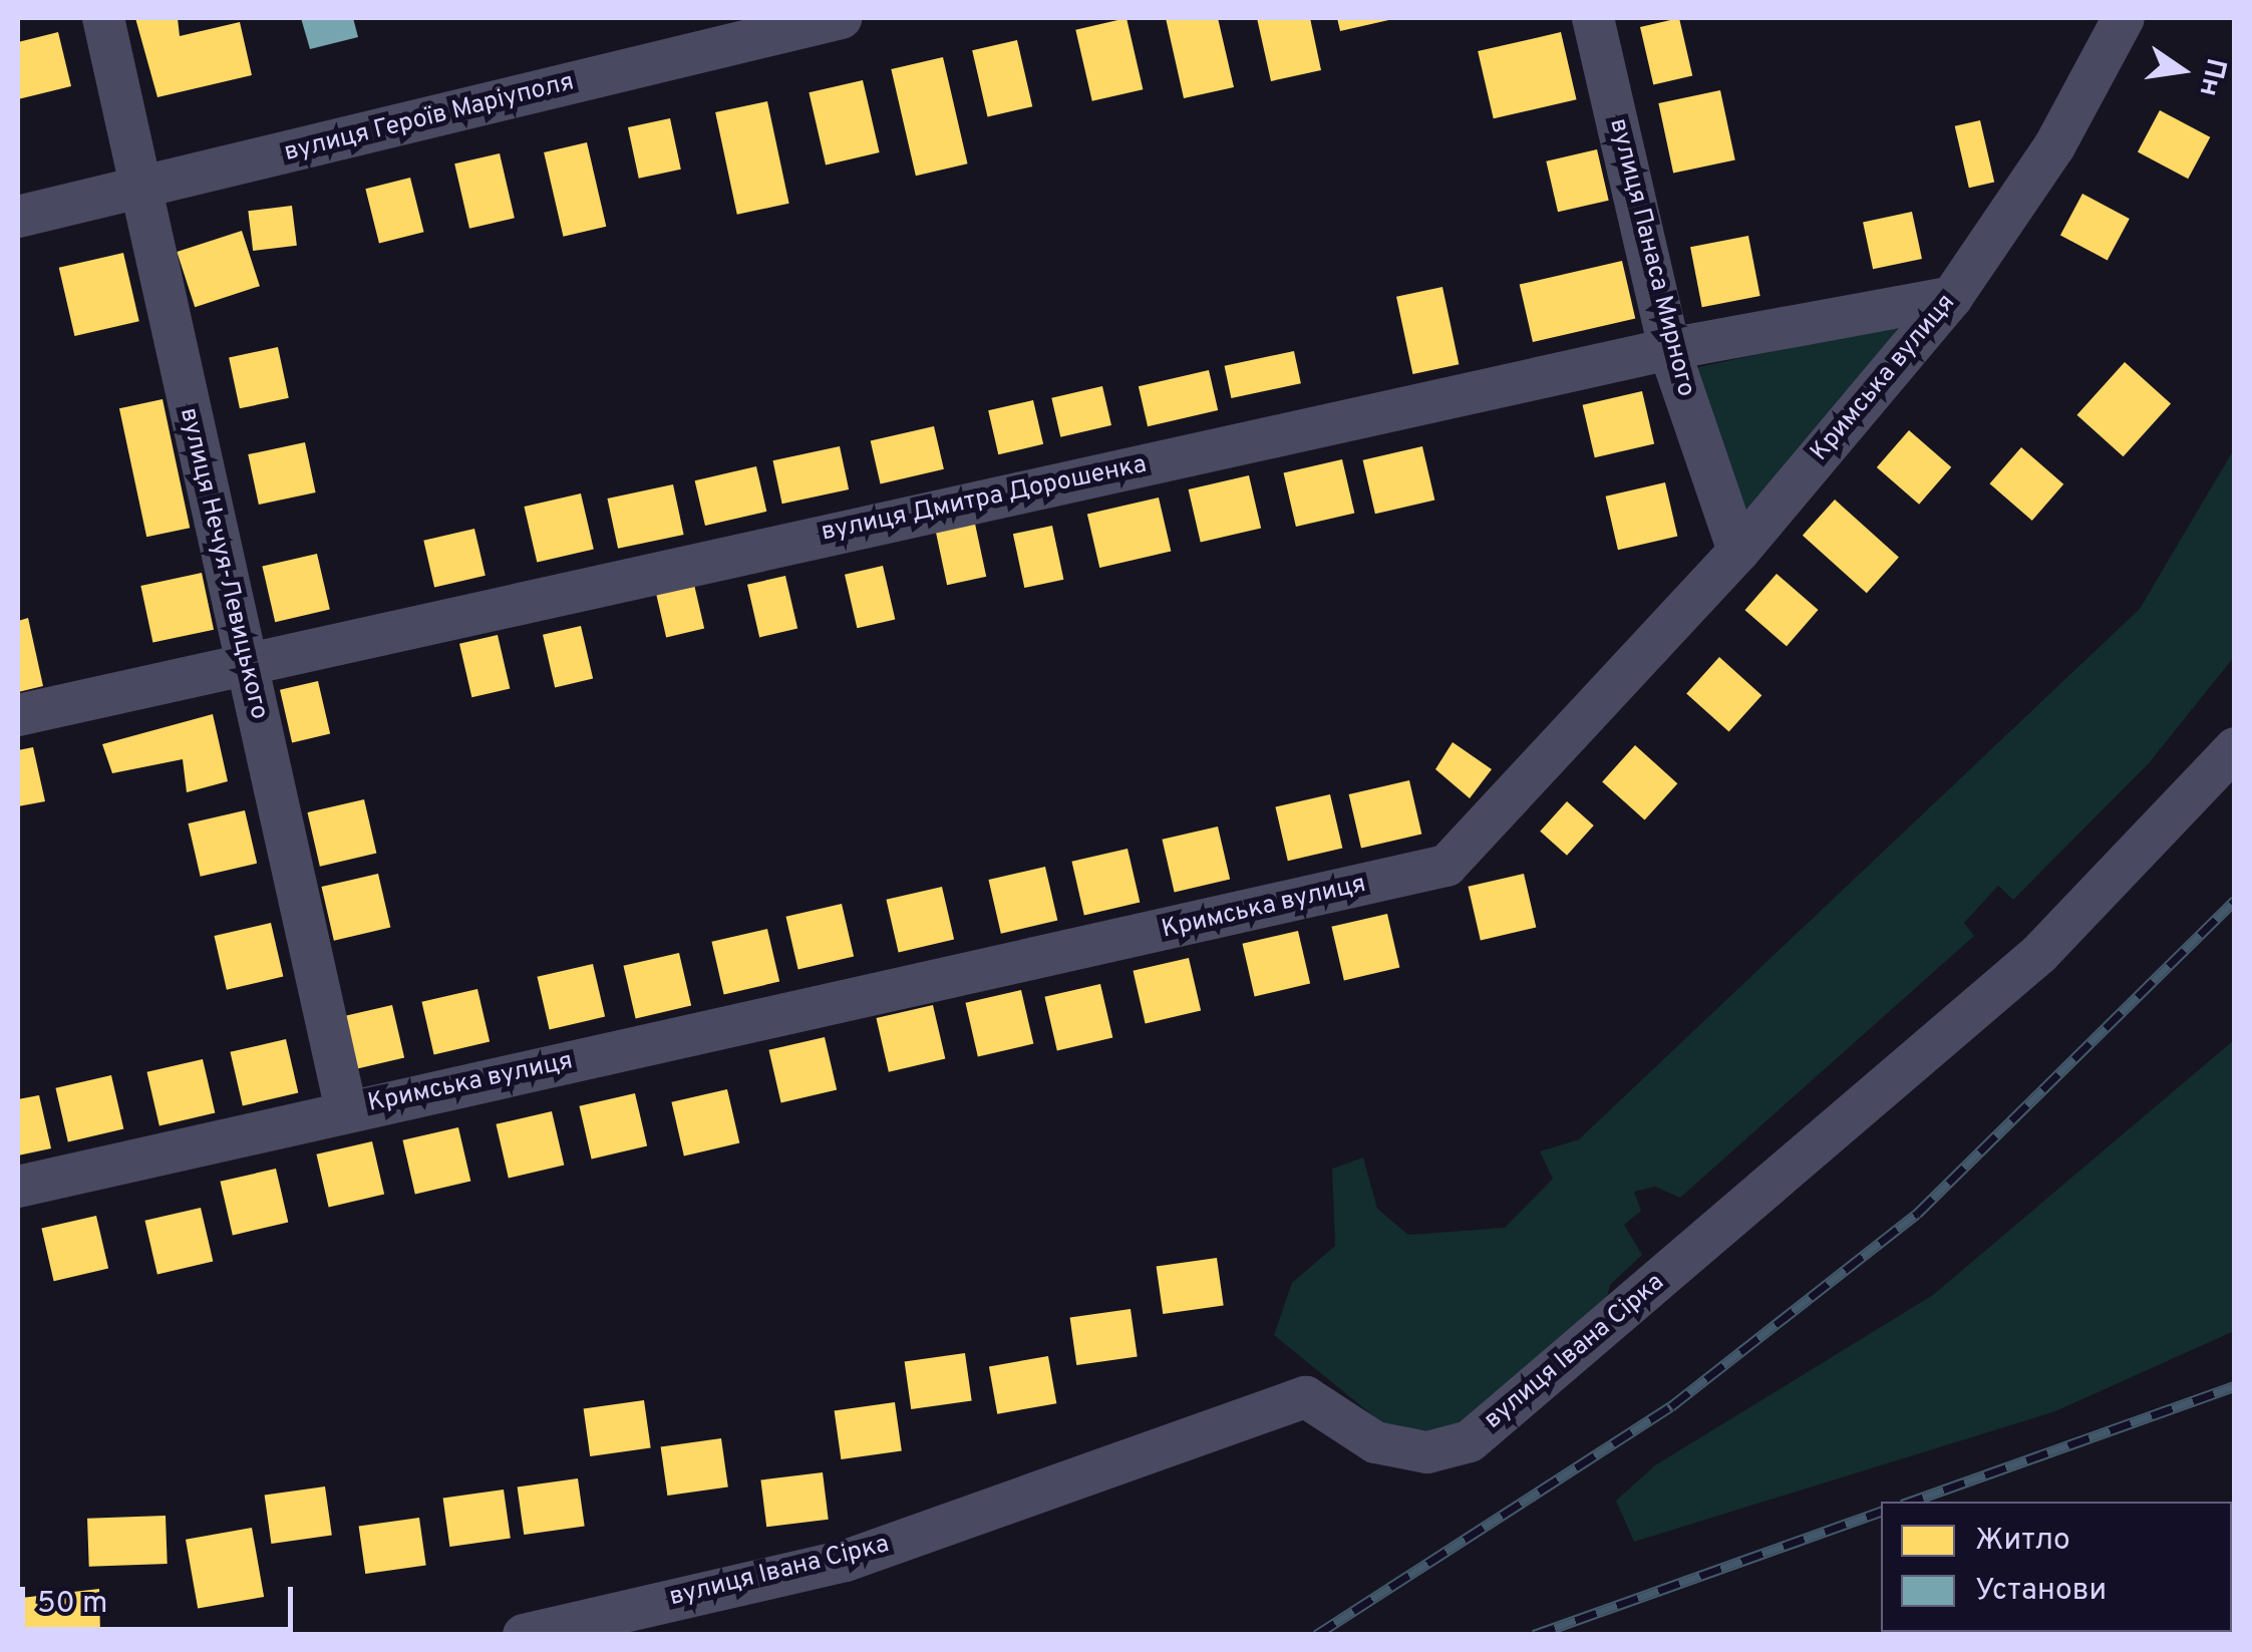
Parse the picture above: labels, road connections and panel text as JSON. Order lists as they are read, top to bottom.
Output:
{
  "streets": {
    "street": [
      "вулиця Героїв Маріуполя",
      "вулиця Панаса Мирного",
      "Кримська вулиця",
      "вулиця Дмитра Дорошенка",
      "вулиця Нечуя-Левицького",
      "вулиця Івана Сірка"
    ]
  },
  "crossings": [
    ["вулиця Героїв Маріуполя", "вулиця Нечуя-Левицького"],
    ["вулиця Панаса Мирного", "Кримська вулиця"],
    ["вулиця Панаса Мирного", "вулиця Дмитра Дорошенка"],
    ["Кримська вулиця", "вулиця Дмитра Дорошенка"],
    ["Кримська вулиця", "вулиця Нечуя-Левицького"],
    ["вулиця Дмитра Дорошенка", "вулиця Нечуя-Левицького"]
  ],
  "legend": ["Житло", "Установи"],
  "scale_bar": "50 m",
  "north": "right"
}
